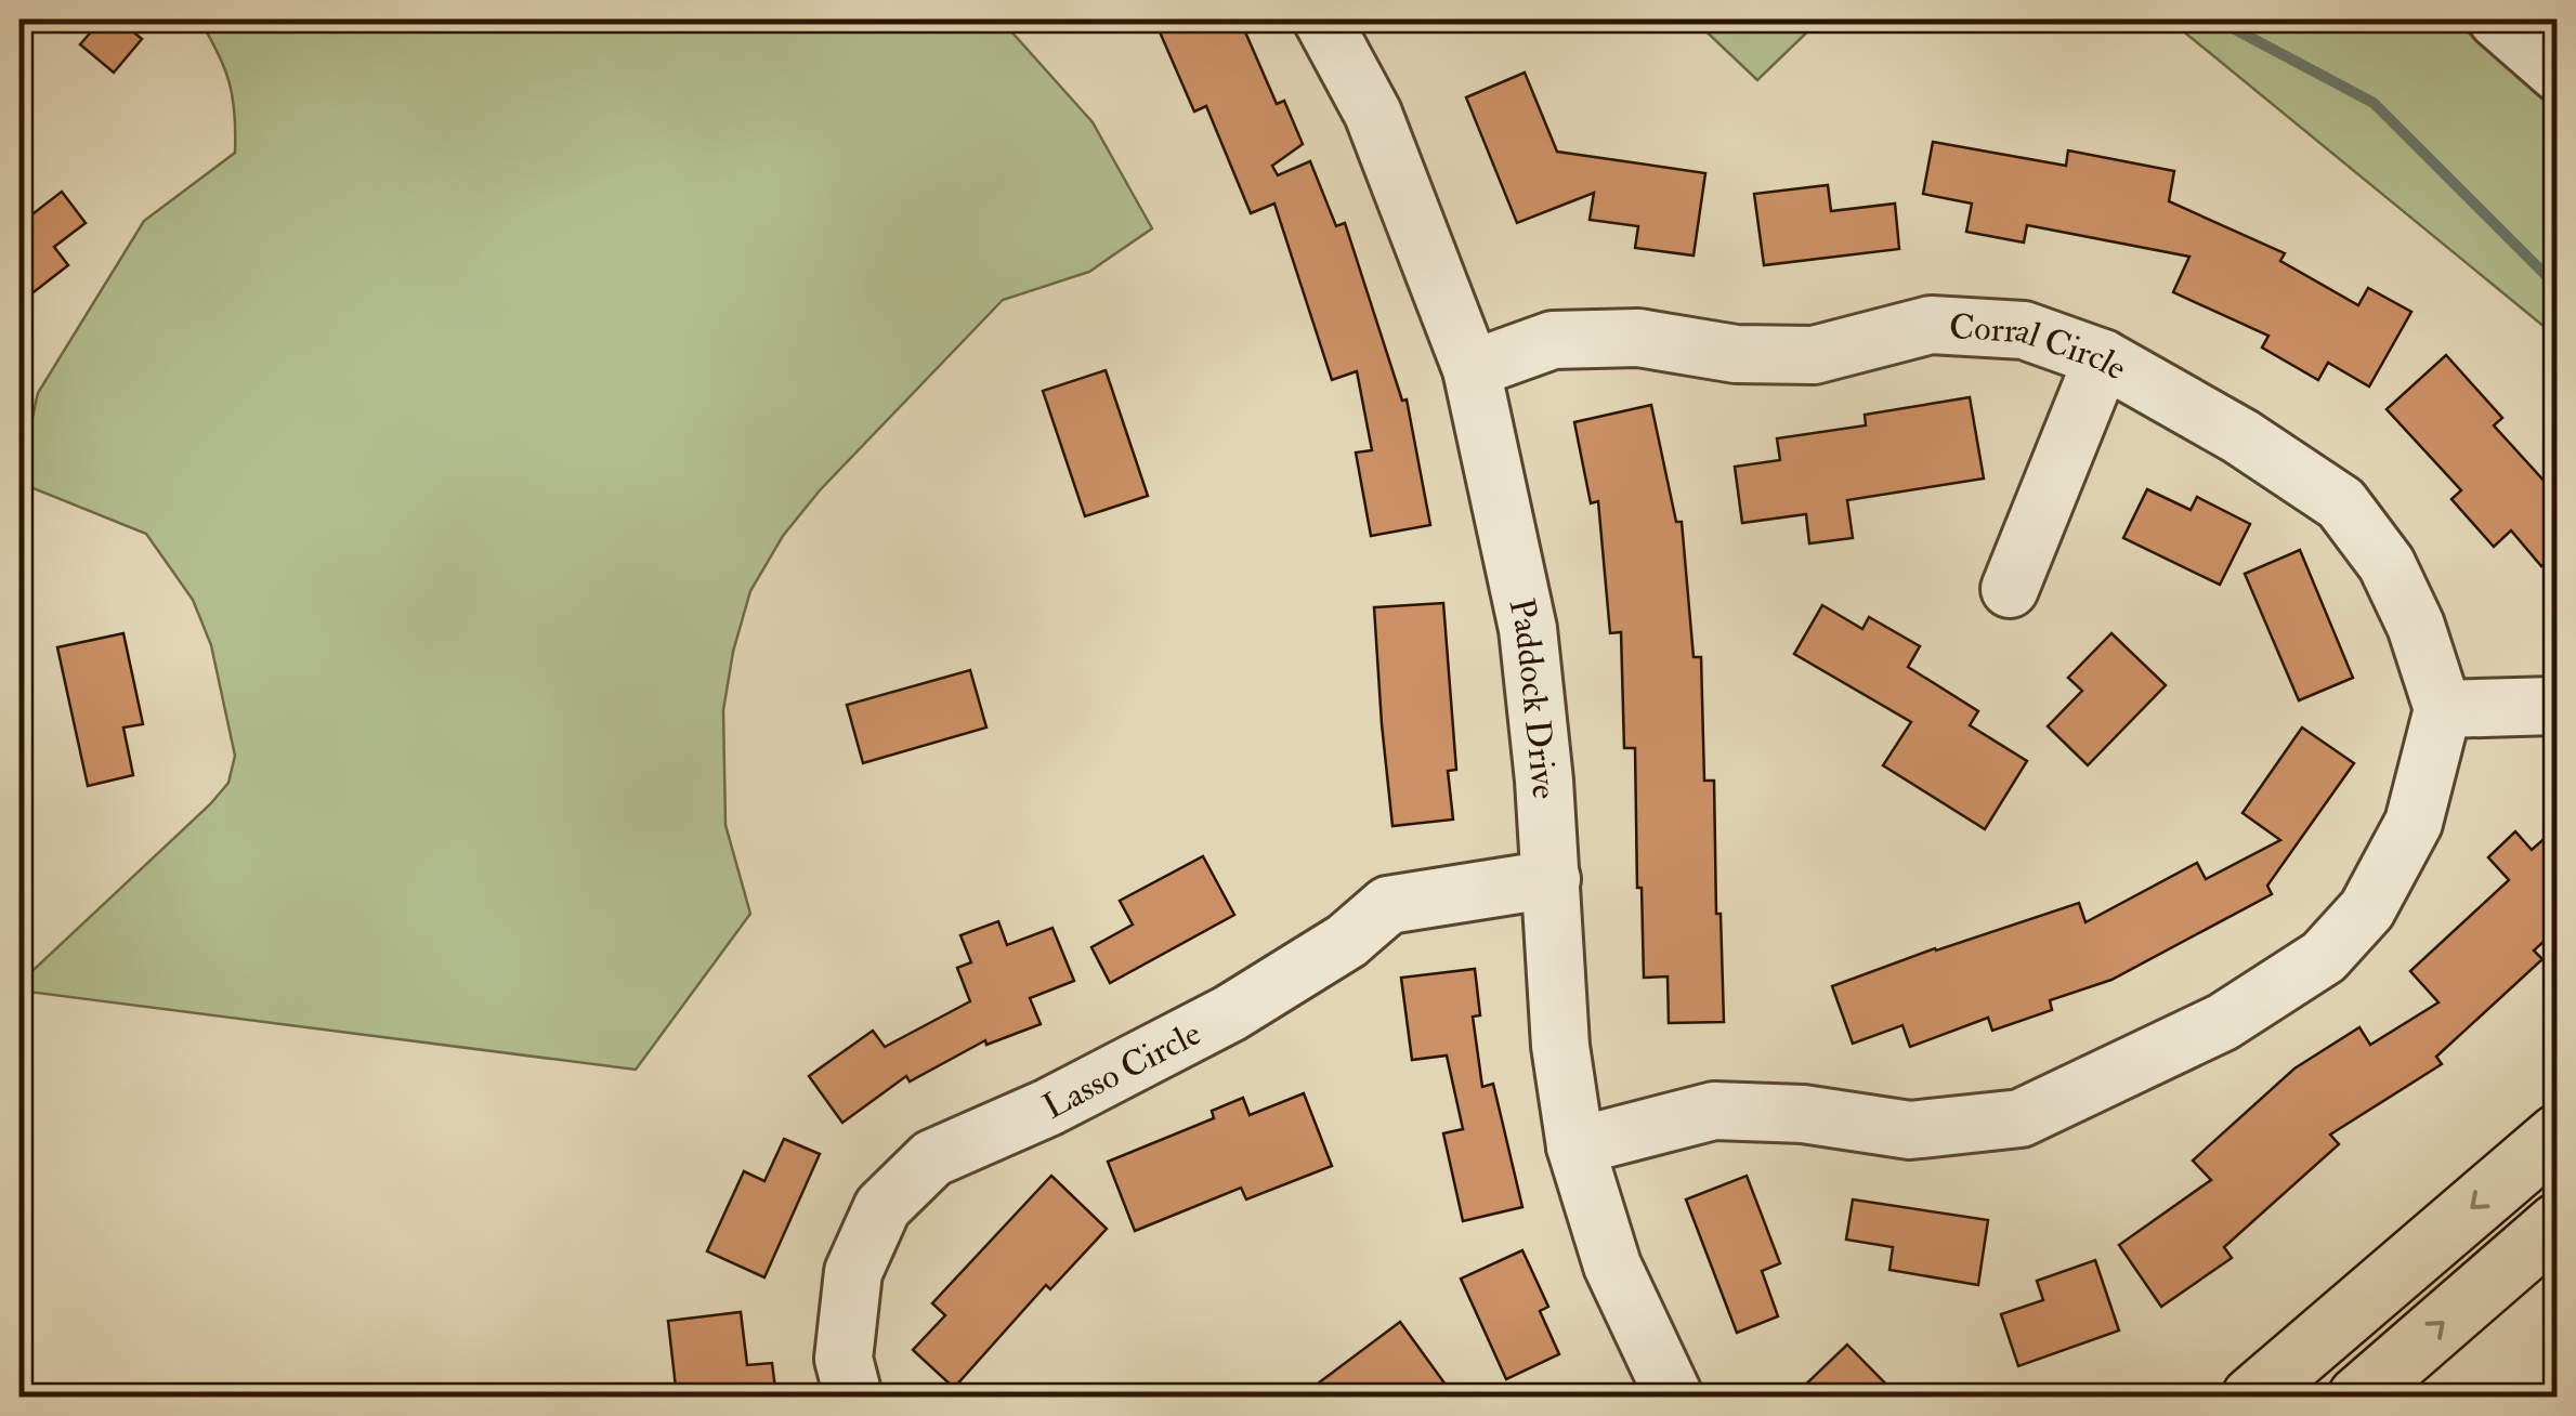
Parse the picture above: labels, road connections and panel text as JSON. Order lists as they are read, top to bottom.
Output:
{
  "streets": {
    "street": ["Corral Circle", "Paddock Drive", "Lasso Circle"]
  },
  "crossings": [
    ["Corral Circle", "Paddock Drive"],
    ["Paddock Drive", "Lasso Circle"]
  ]
}
